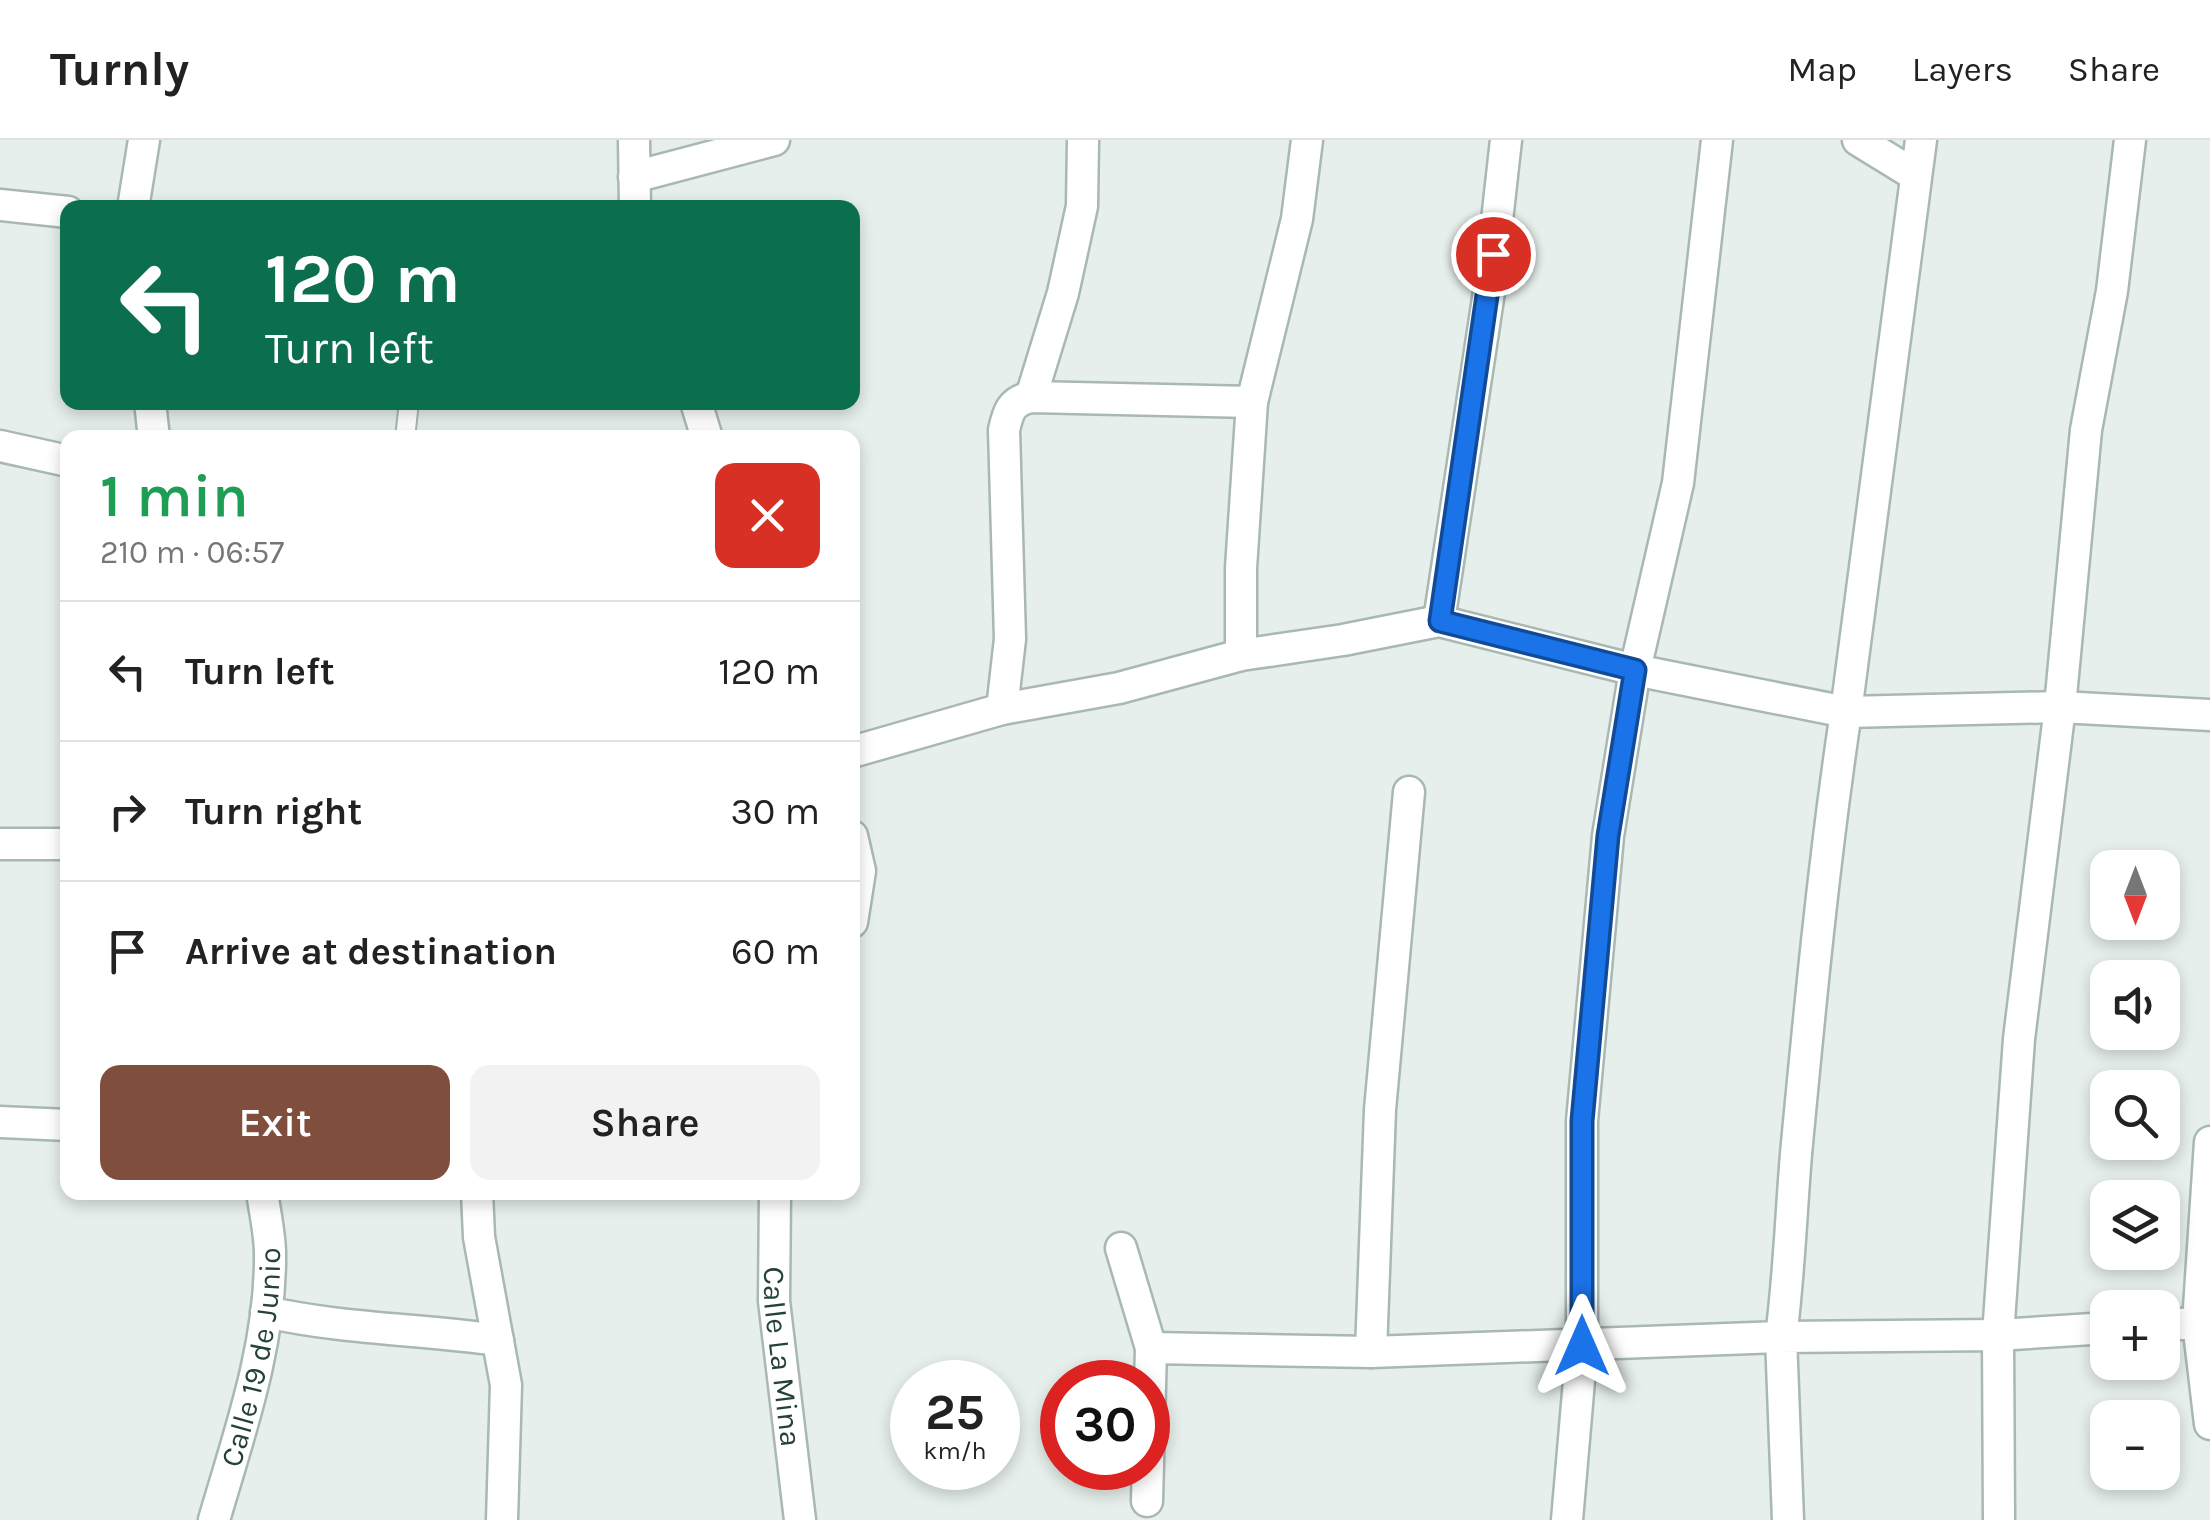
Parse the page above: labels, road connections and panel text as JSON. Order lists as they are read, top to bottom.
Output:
{
  "streets": {
    "street": ["Calle 19 de Junio", "Calle La Mina"]
  },
  "north": "bottom",
  "page": {
    "header": "Turnly",
    "nav": ["Map", "Layers", "Share"],
    "turn": ["120 m", "Turn left"],
    "heading": ["1 min", "210 m · 06:57"],
    "list": [
      {
        "name": "Turn left",
        "value": "120 m"
      },
      {
        "name": "Turn right",
        "value": "30 m"
      },
      {
        "name": "Arrive at destination",
        "value": "60 m"
      }
    ],
    "map_buttons": ["+", "−"],
    "buttons": ["Exit", "Share"],
    "speed": "25 km/h",
    "limit": "30"
  }
}
